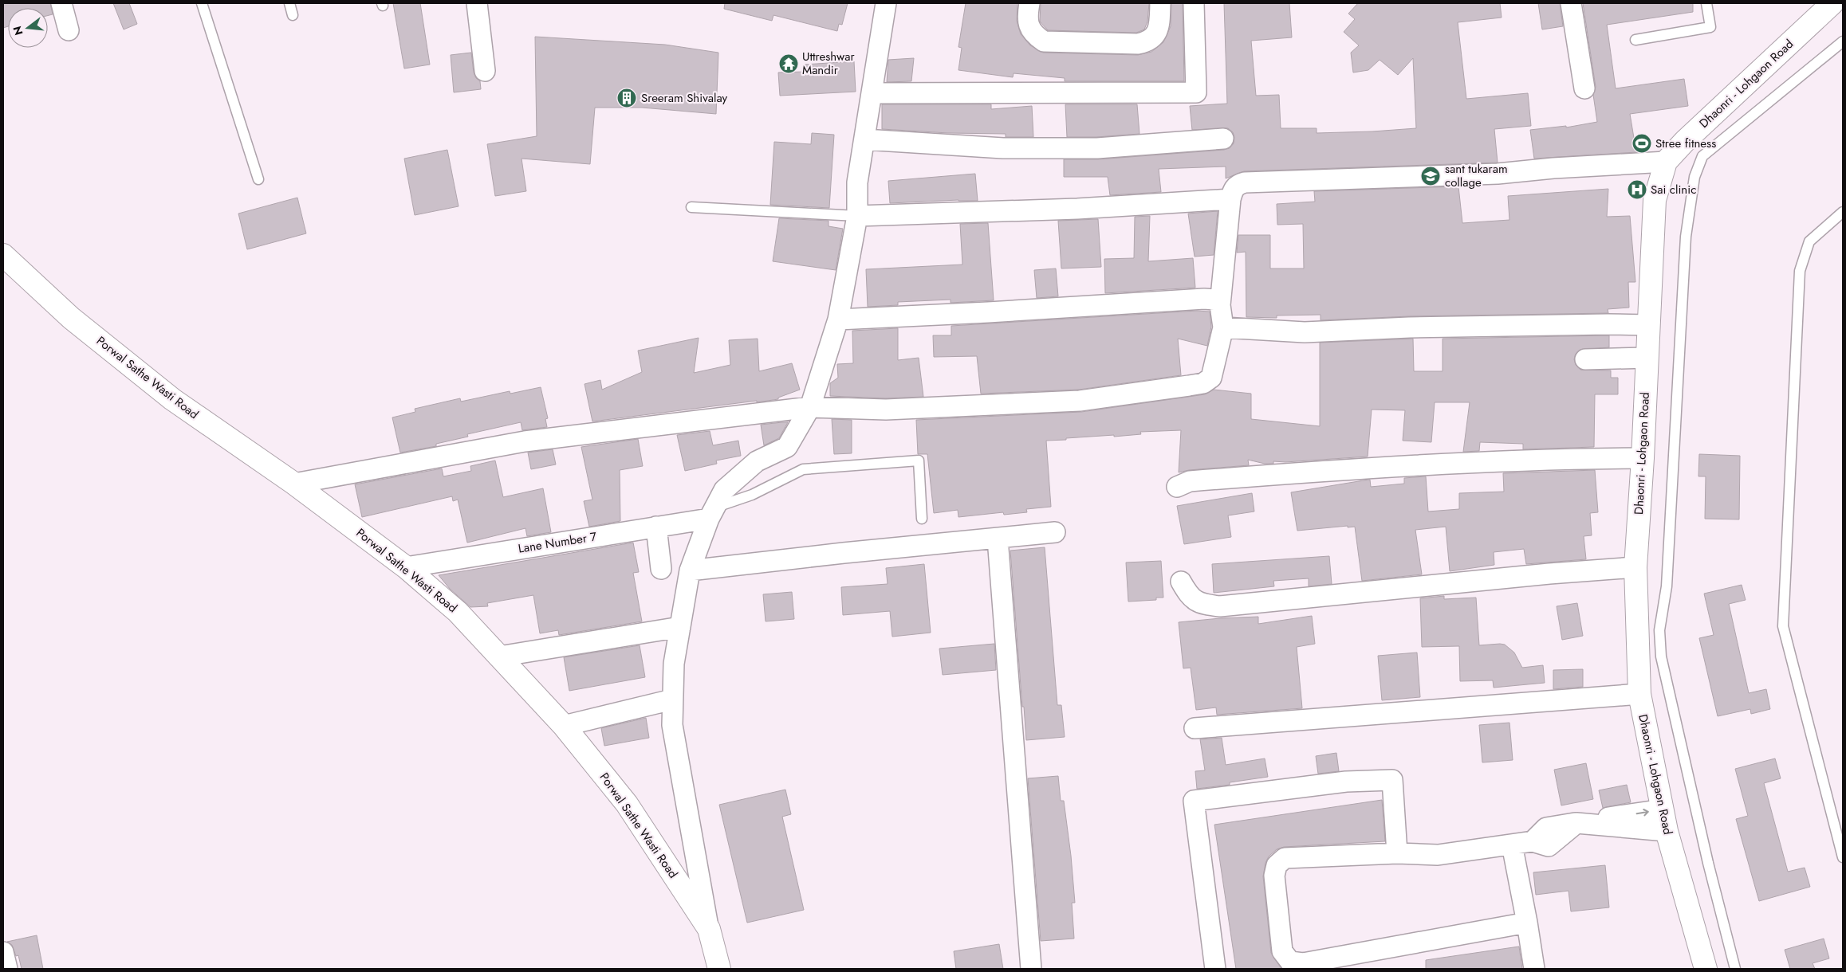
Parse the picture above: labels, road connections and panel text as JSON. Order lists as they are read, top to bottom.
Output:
{
  "streets": {
    "main road": ["Dhaonri - Lohgaon Road", "Porwal Sathe Wasti Road"],
    "street": ["Lane Number 7"]
  },
  "crossings": [
    ["Porwal Sathe Wasti Road", "Lane Number 7"]
  ],
  "places": {
    "temple": ["Uttreshwar Mandir"],
    "building": ["Sreeram Shivalay"],
    "sports": ["Stree fitness"],
    "school or university": ["sant tukaram collage"],
    "hospital": ["Sai clinic"]
  },
  "north": "left"
}
